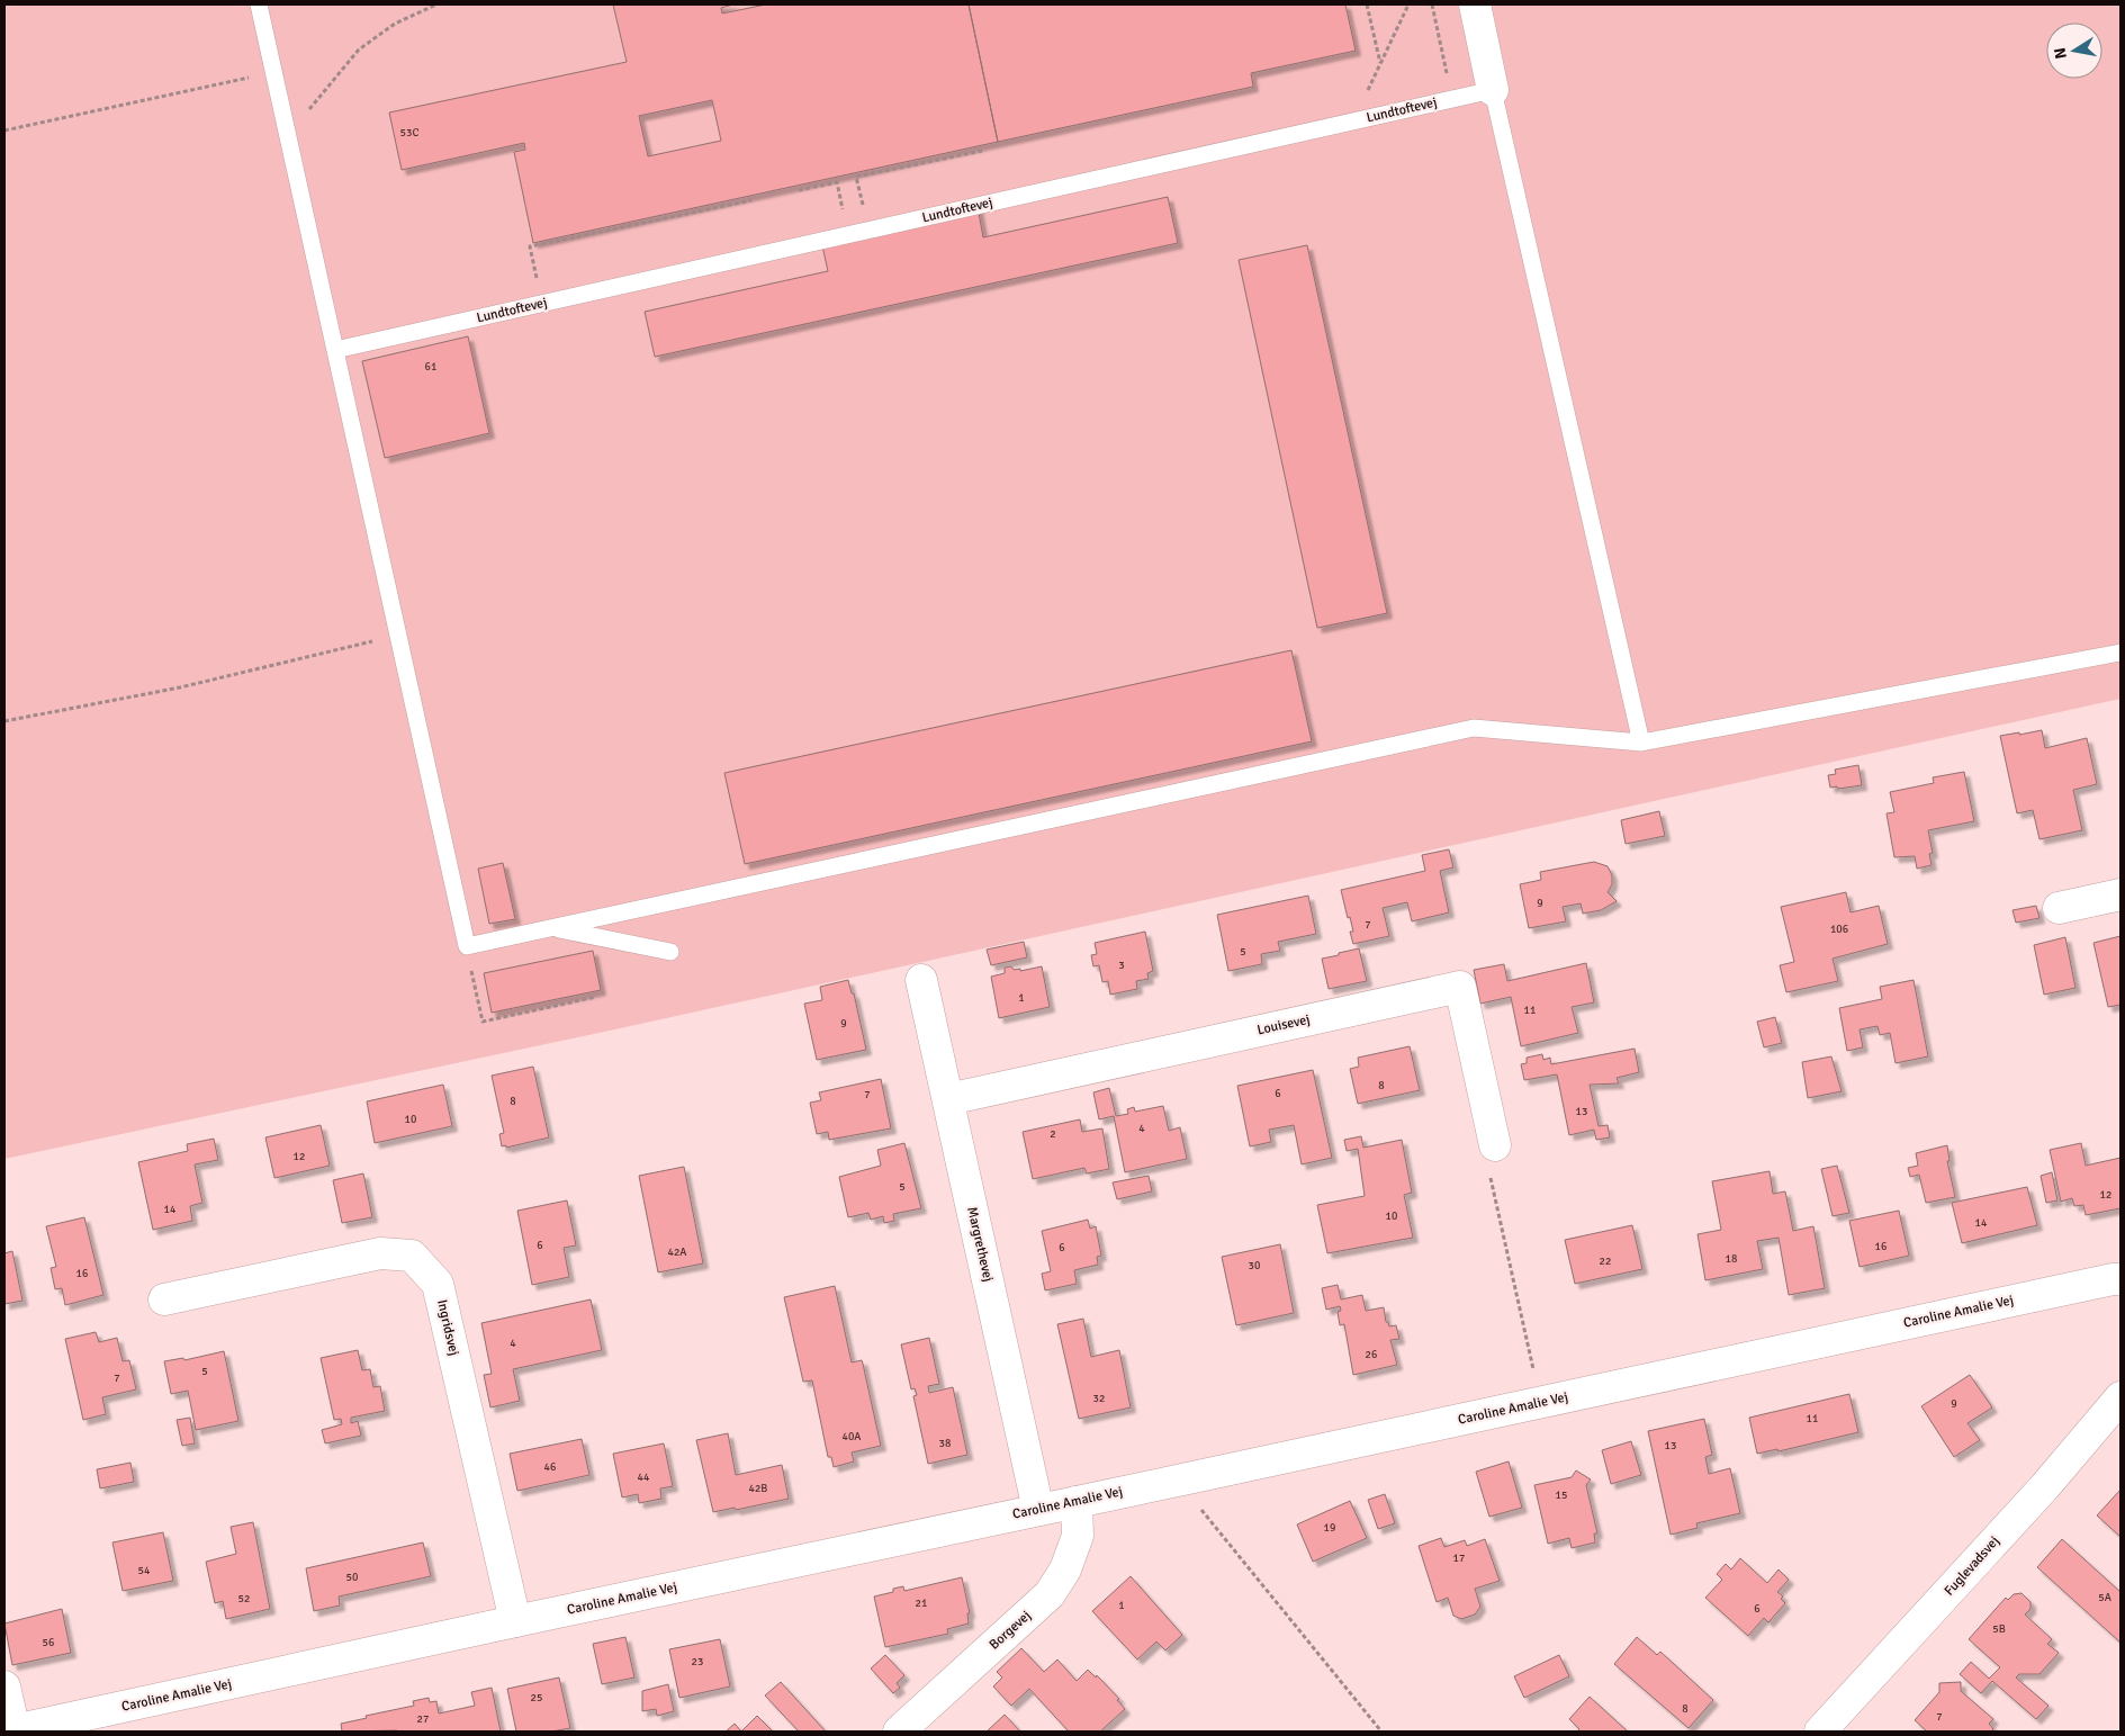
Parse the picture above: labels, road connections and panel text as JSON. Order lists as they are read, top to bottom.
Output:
{
  "streets": {
    "street": [
      "Louisevej",
      "Margrethevej",
      "Caroline Amalie Vej",
      "Ingridsvej",
      "Fuglevadsvej",
      "Borgevej"
    ],
    "lane": ["Lundtoftevej"]
  },
  "crossings": [
    ["Louisevej", "Margrethevej"],
    ["Margrethevej", "Caroline Amalie Vej"],
    ["Caroline Amalie Vej", "Ingridsvej"],
    ["Caroline Amalie Vej", "Borgevej"]
  ],
  "house_numbers": [
    "53C",
    "61",
    "9",
    "7",
    "106",
    "5",
    "3",
    "1",
    "11",
    "9",
    "8",
    "6",
    "7",
    "8",
    "13",
    "10",
    "4",
    "2",
    "12",
    "5",
    "12",
    "14",
    "10",
    "14",
    "6",
    "16",
    "6",
    "42A",
    "18",
    "22",
    "30",
    "16",
    "4",
    "26",
    "5",
    "7",
    "32",
    "9",
    "11",
    "40A",
    "38",
    "13",
    "46",
    "44",
    "42B",
    "15",
    "19",
    "17",
    "54",
    "50",
    "5A",
    "52",
    "21",
    "1",
    "6",
    "5B",
    "56",
    "23",
    "25",
    "8",
    "7",
    "27"
  ],
  "north": "left"
}
